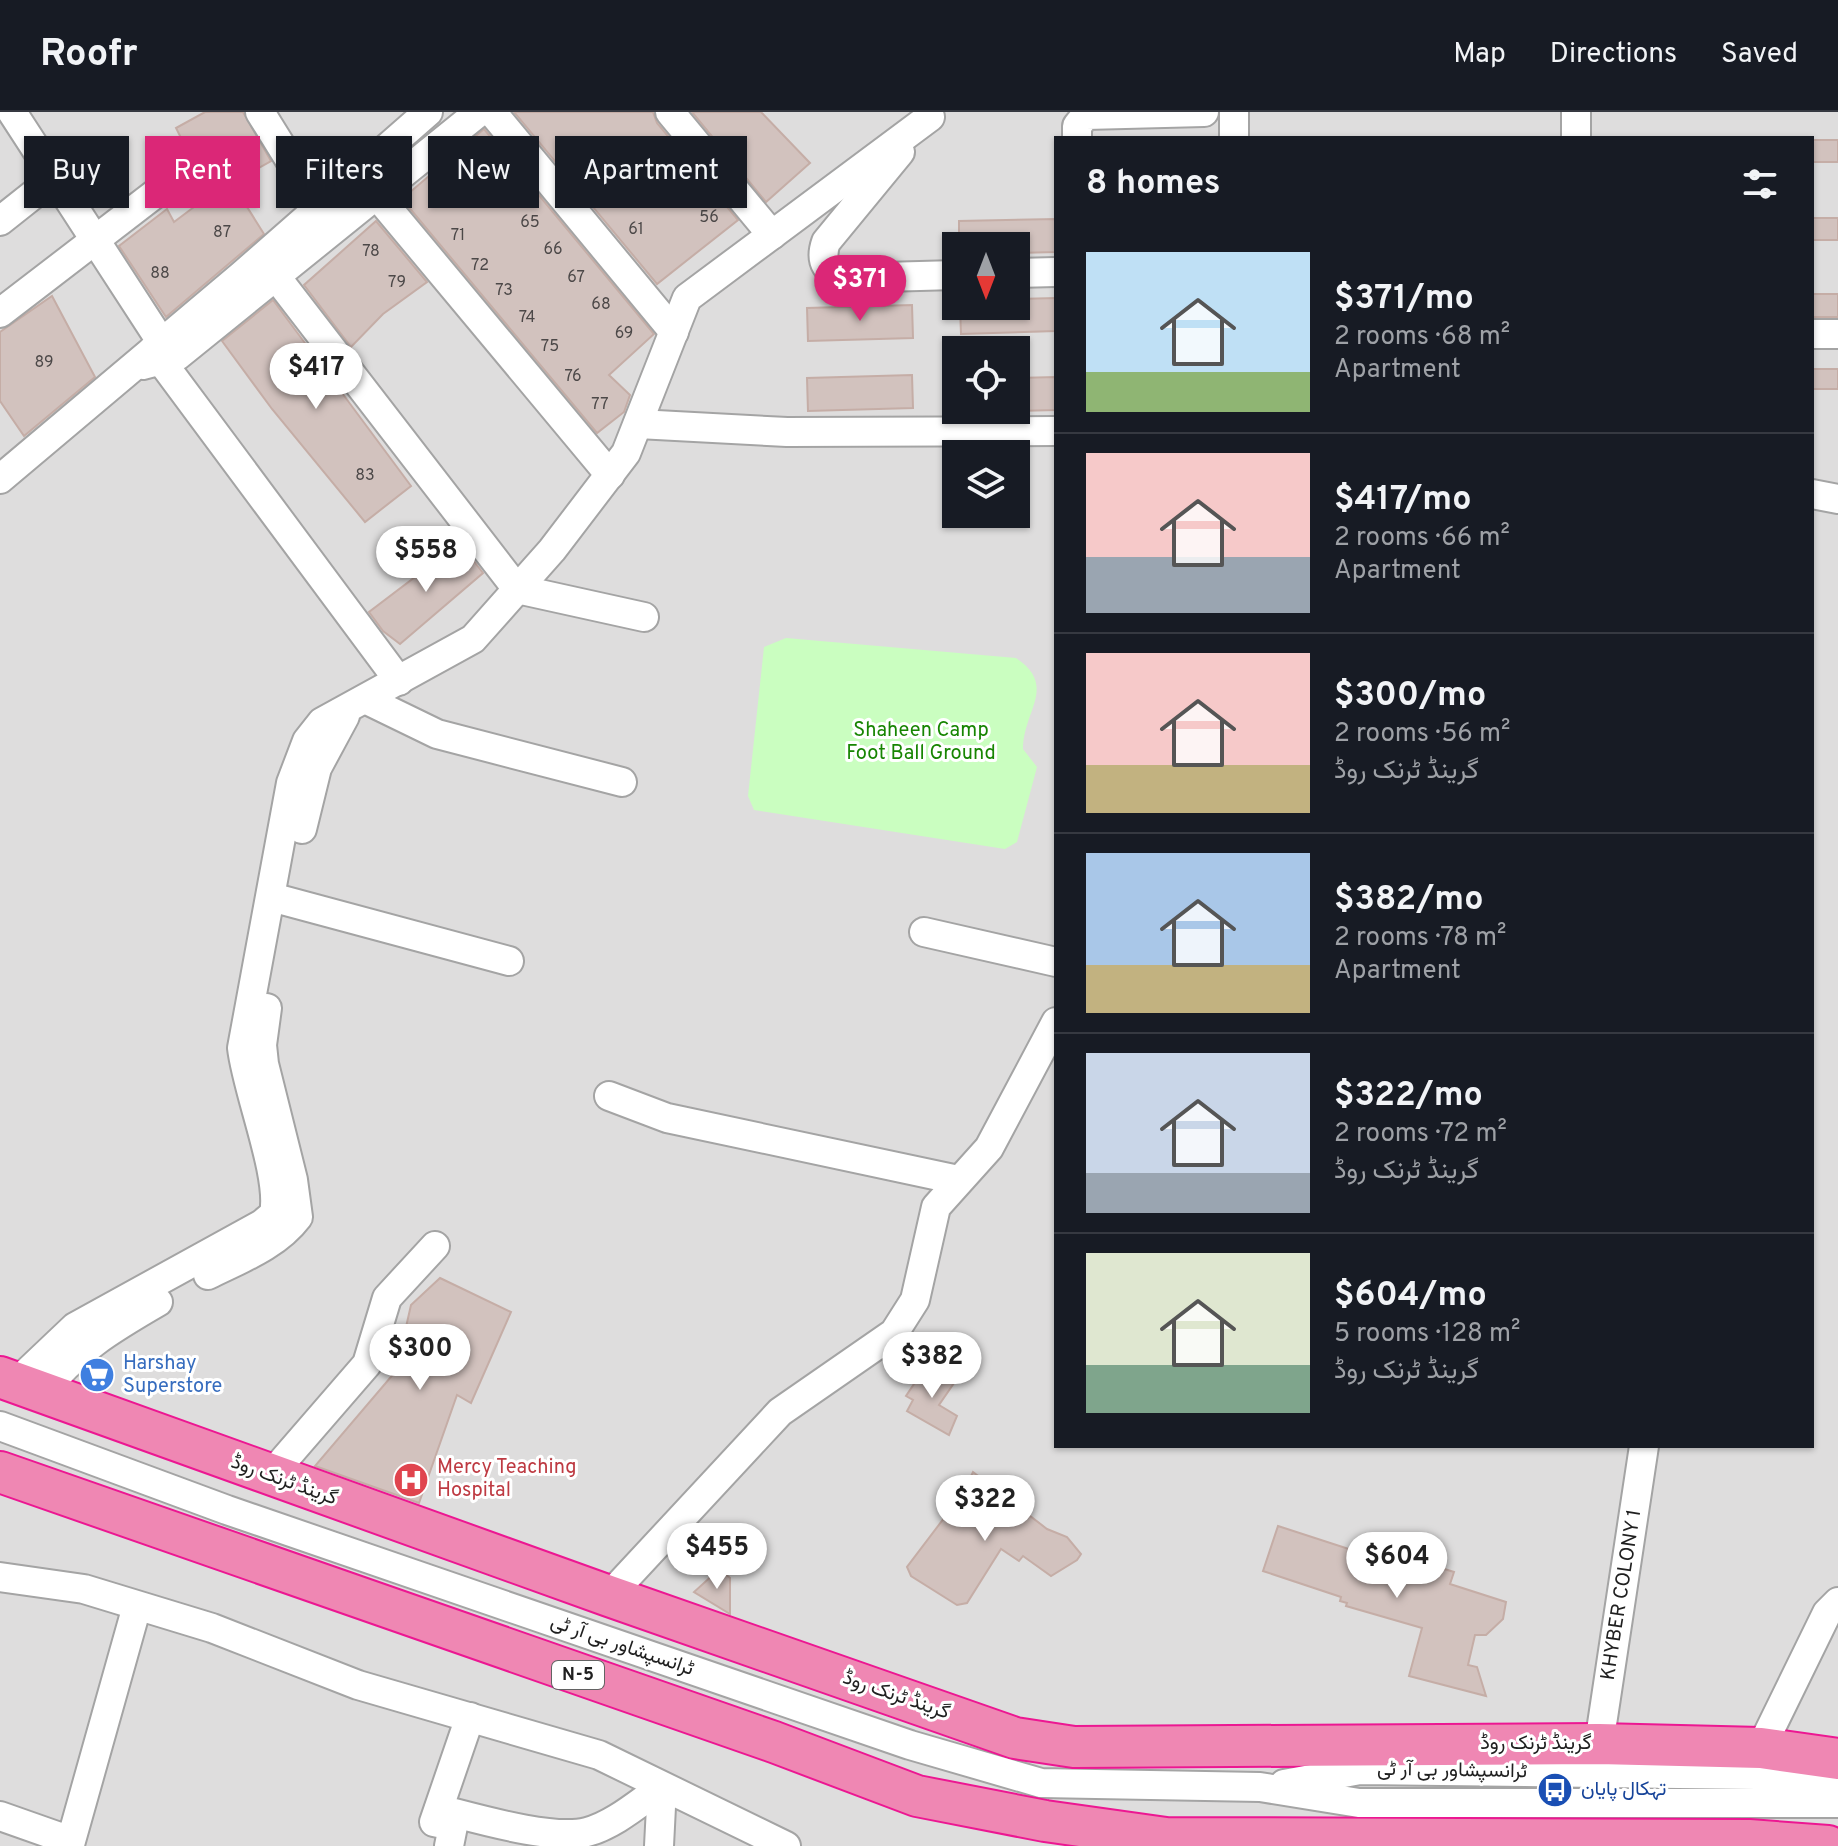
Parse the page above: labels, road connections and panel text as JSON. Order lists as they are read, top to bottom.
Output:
{
  "streets": {
    "highway": ["گرینڈ ٹرنک روڈ", "N-5"],
    "street": ["KHYBER COLONY 1", "ٹرانسپشاور بی آر ٹی"]
  },
  "crossings": [
    ["گرینڈ ٹرنک روڈ", "KHYBER COLONY 1"]
  ],
  "parks": ["Shaheen Camp Foot Ball Ground"],
  "places": {
    "supermarket": ["Harshay Superstore"],
    "hospital": ["Mercy Teaching Hospital"],
    "bus stop": ["تہکال پایان"]
  },
  "house_numbers": [
    "56",
    "65",
    "61",
    "87",
    "71",
    "66",
    "78",
    "72",
    "88",
    "67",
    "79",
    "73",
    "68",
    "74",
    "69",
    "75",
    "89",
    "76",
    "77",
    "83"
  ],
  "north": "bottom",
  "page": {
    "header": "Roofr",
    "nav": ["Map", "Directions", "Saved"],
    "chip": [
      "Buy",
      "Rent",
      "Filters",
      "New",
      "Apartment"
    ],
    "heading": "8 homes",
    "list": [
      {
        "name": "$371/mo",
        "note": "2 rooms · 68 m² · Apartment"
      },
      {
        "name": "$417/mo",
        "note": "2 rooms · 66 m² · Apartment"
      },
      {
        "name": "$300/mo",
        "note": "2 rooms · 56 m² · گرینڈ ٹرنک روڈ"
      },
      {
        "name": "$382/mo",
        "note": "2 rooms · 78 m² · Apartment"
      },
      {
        "name": "$322/mo",
        "note": "2 rooms · 72 m² · گرینڈ ٹرنک روڈ"
      },
      {
        "name": "$604/mo",
        "note": "5 rooms · 128 m² · گرینڈ ٹرنک روڈ"
      }
    ],
    "price": [
      "$371",
      "$417",
      "$558",
      "$300",
      "$382",
      "$322",
      "$455",
      "$604"
    ]
  }
}
